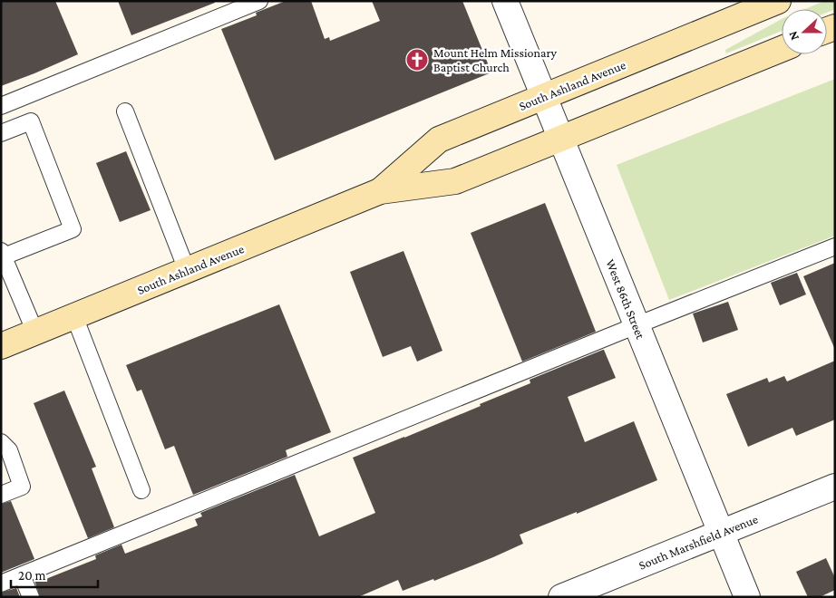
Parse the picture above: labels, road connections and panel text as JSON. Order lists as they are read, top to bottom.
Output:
{
  "streets": {
    "main road": ["South Ashland Avenue"],
    "street": ["West 86th Street", "South Marshfield Avenue"]
  },
  "crossings": [
    ["South Ashland Avenue", "West 86th Street"],
    ["West 86th Street", "South Marshfield Avenue"]
  ],
  "places": {
    "church": ["Mount Helm Missionary Baptist Church"]
  },
  "scale_bar": "20 m",
  "north": "left"
}
